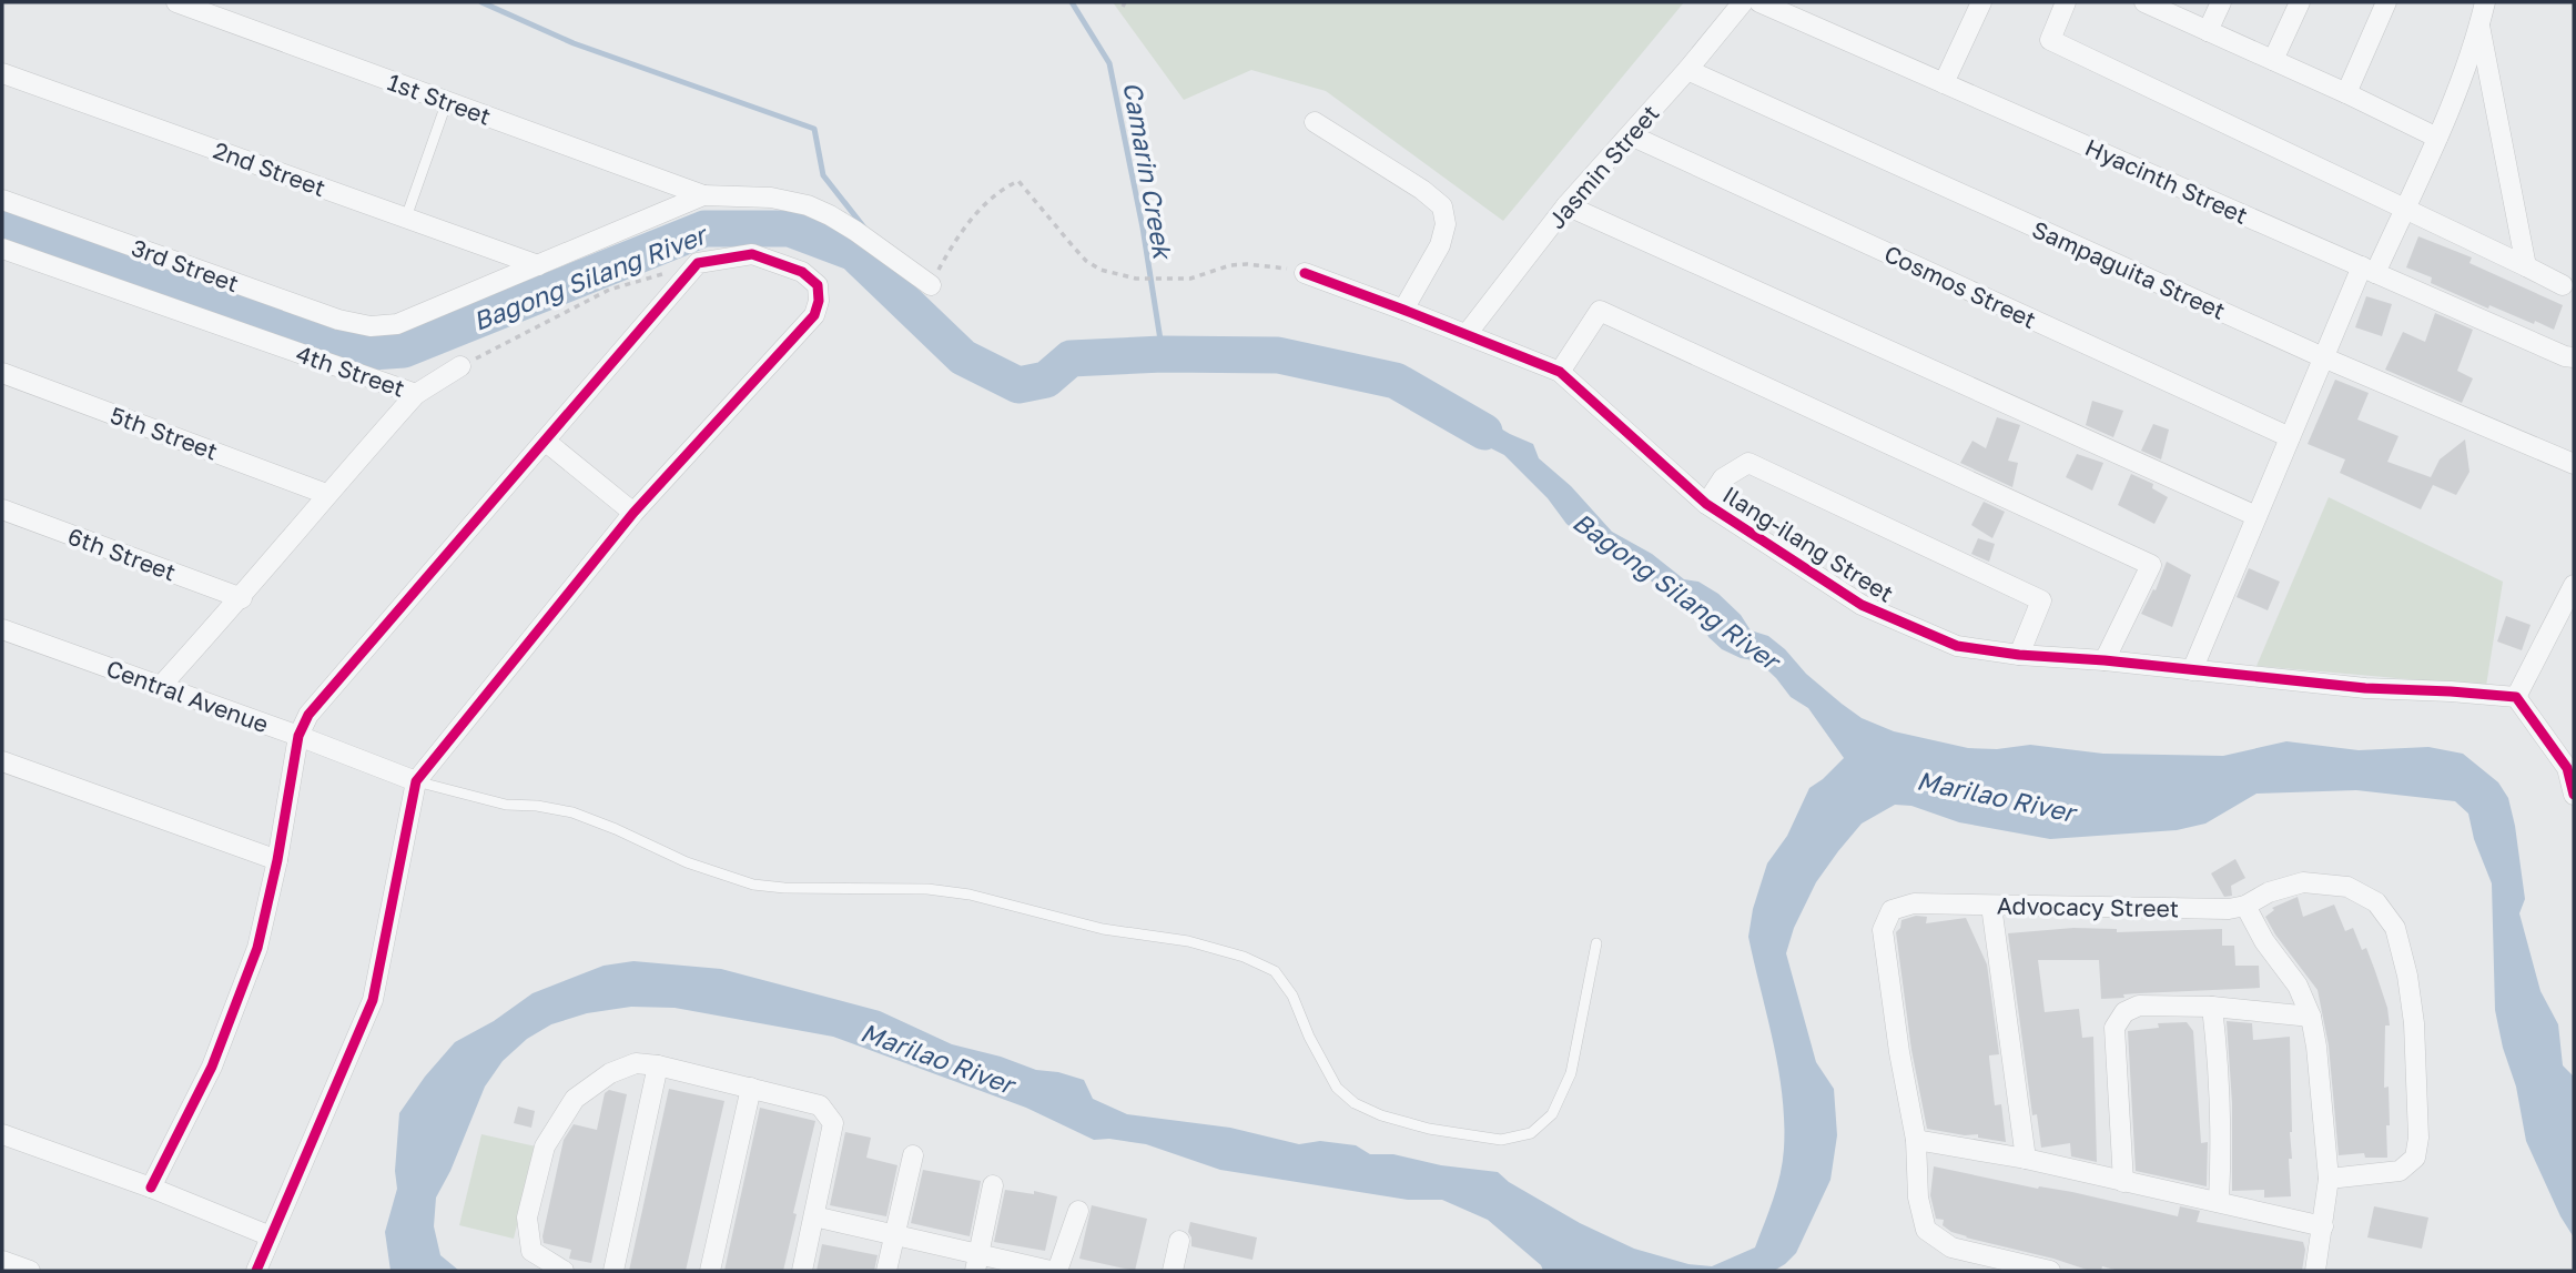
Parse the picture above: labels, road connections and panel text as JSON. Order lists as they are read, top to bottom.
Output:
{
  "streets": {
    "street": [
      "1st Street",
      "Jasmin Street",
      "2nd Street",
      "Hyacinth Street",
      "3rd Street",
      "Sampaguita Street",
      "Cosmos Street",
      "4th Street",
      "5th Street",
      "Ilang-ilang Street",
      "6th Street",
      "Central Avenue",
      "Advocacy Street"
    ]
  },
  "crossings": [
    ["Jasmin Street", "Sampaguita Street"],
    ["Jasmin Street", "Cosmos Street"],
    ["Jasmin Street", "Ilang-ilang Street"],
    ["2nd Street", "3rd Street"]
  ],
  "water": ["Camarin Creek", "Bagong Silang River", "Marilao River"]
}
